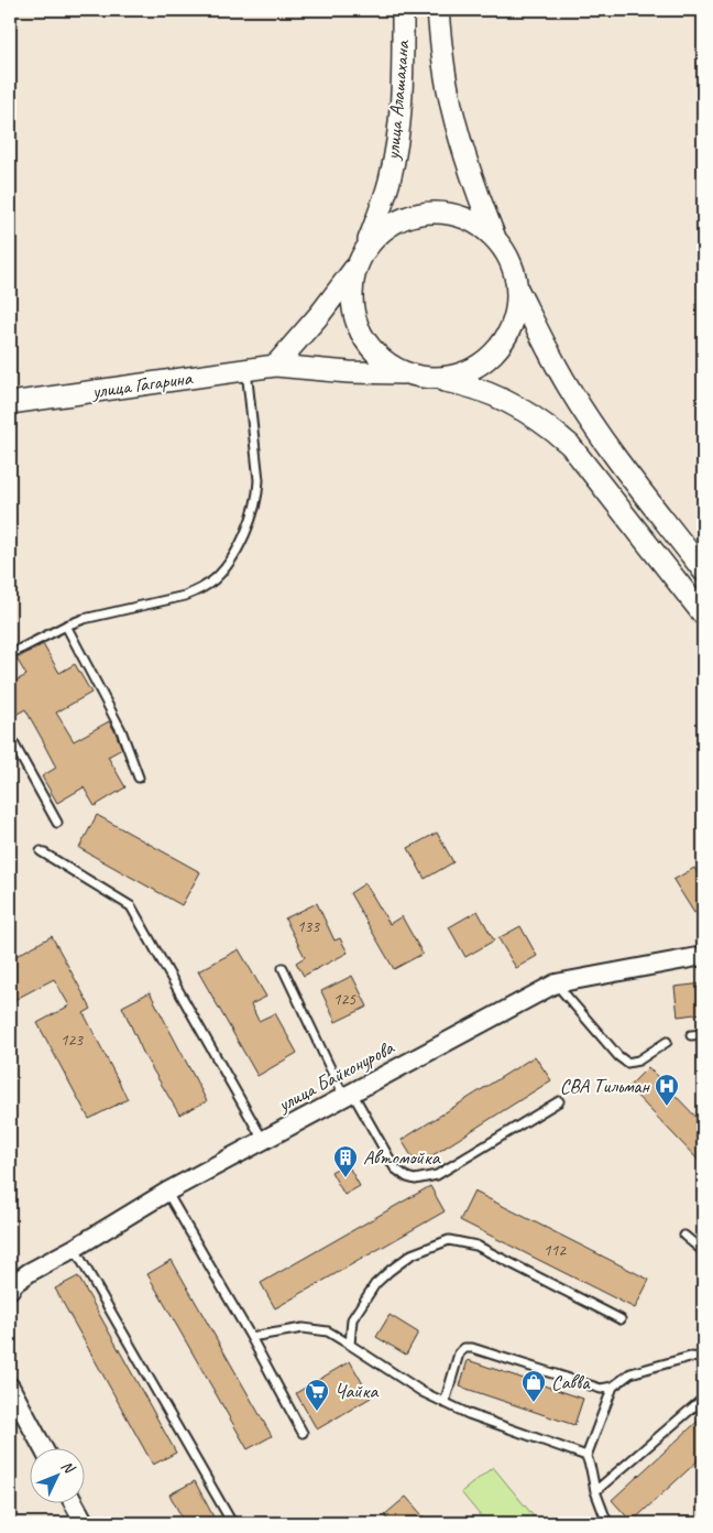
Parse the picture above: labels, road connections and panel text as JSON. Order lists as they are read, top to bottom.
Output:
{
  "streets": {
    "main road": ["улица Алашахана", "улица Гагарина"],
    "street": ["улица Байконурова"]
  },
  "crossings": [
    ["улица Алашахана", "улица Гагарина"]
  ],
  "places": {
    "hospital": ["СВА Тильман"],
    "building": ["Автомойка"],
    "shop": ["Савва"],
    "supermarket": ["Чайка"]
  },
  "house_numbers": [
    "133",
    "125",
    "123",
    "112"
  ],
  "north": "top right"
}
